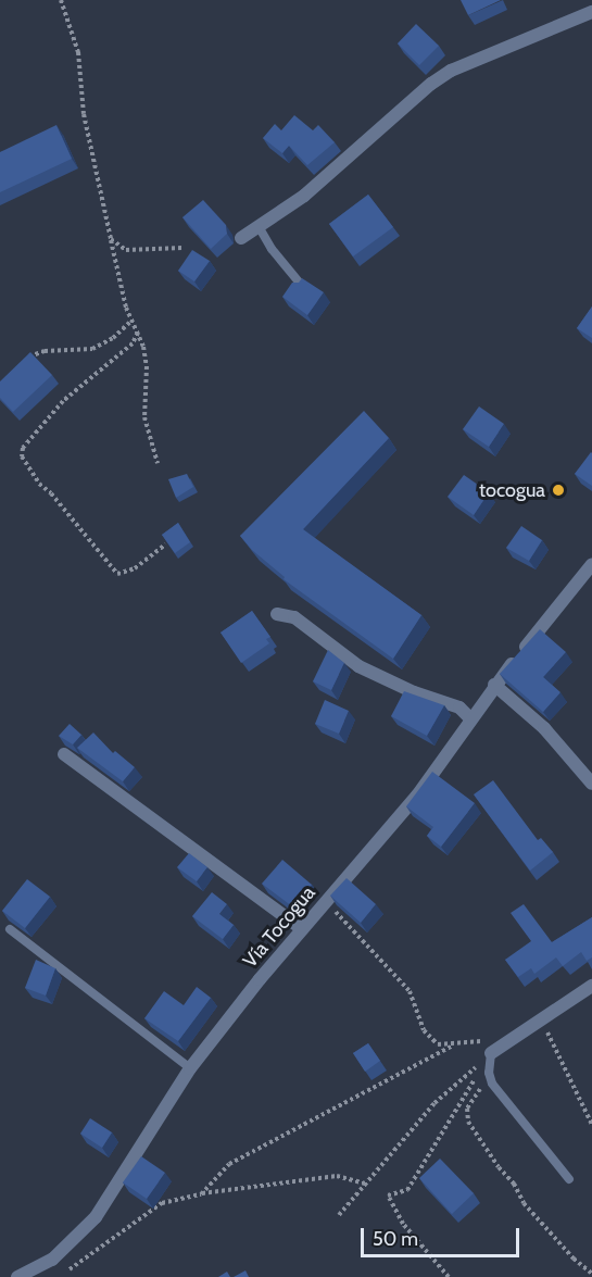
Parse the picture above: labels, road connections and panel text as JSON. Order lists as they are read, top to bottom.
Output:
{
  "streets": {
    "street": ["Vía Tocogua"]
  },
  "places": ["tocogua"],
  "scale_bar": "50 m"
}
